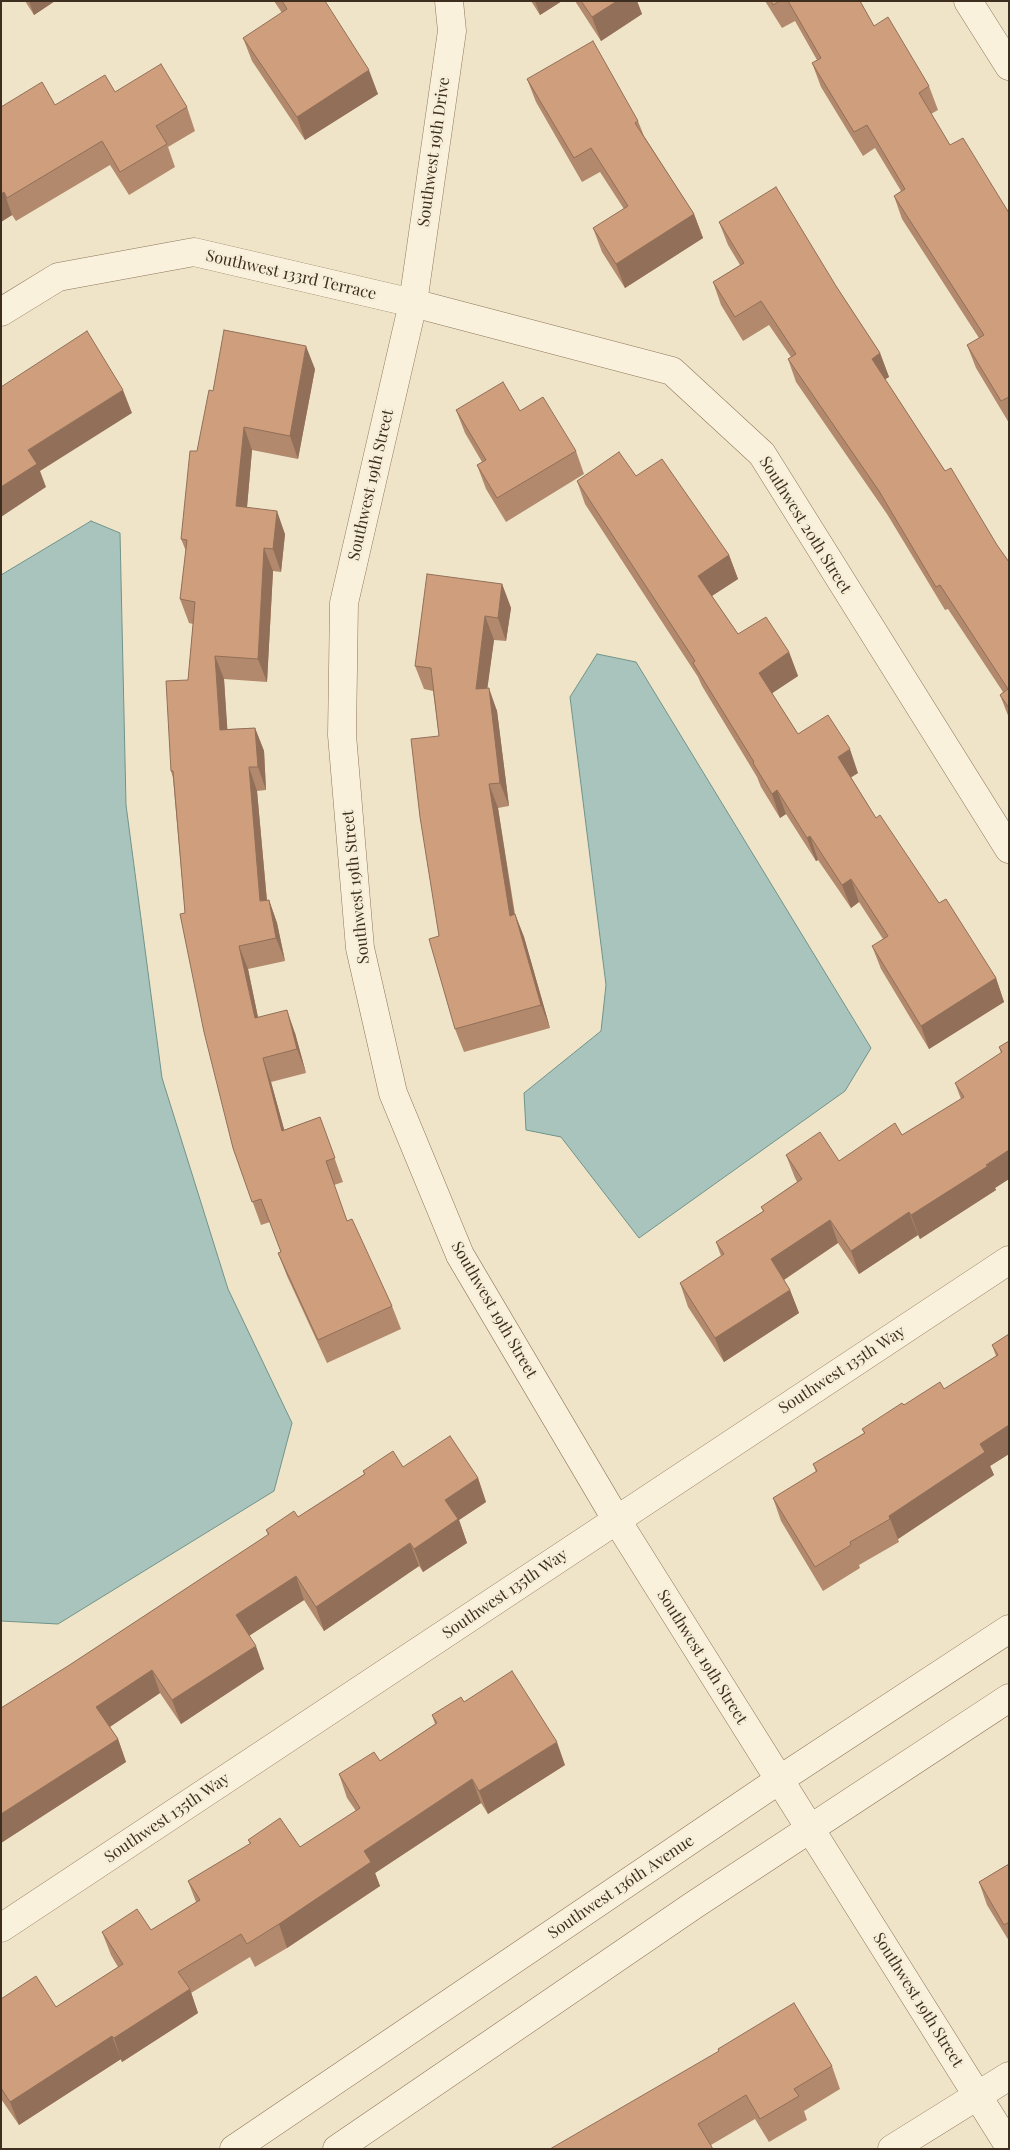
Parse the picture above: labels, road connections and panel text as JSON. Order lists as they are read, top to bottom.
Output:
{
  "streets": {
    "street": [
      "Southwest 19th Drive",
      "Southwest 133rd Terrace",
      "Southwest 19th Street",
      "Southwest 20th Street",
      "Southwest 135th Way",
      "Southwest 136th Avenue"
    ]
  },
  "crossings": [
    ["Southwest 19th Drive", "Southwest 133rd Terrace"],
    ["Southwest 19th Drive", "Southwest 19th Street"],
    ["Southwest 19th Drive", "Southwest 20th Street"],
    ["Southwest 133rd Terrace", "Southwest 19th Street"],
    ["Southwest 133rd Terrace", "Southwest 20th Street"],
    ["Southwest 19th Street", "Southwest 20th Street"],
    ["Southwest 19th Street", "Southwest 135th Way"],
    ["Southwest 19th Street", "Southwest 136th Avenue"]
  ]
}
